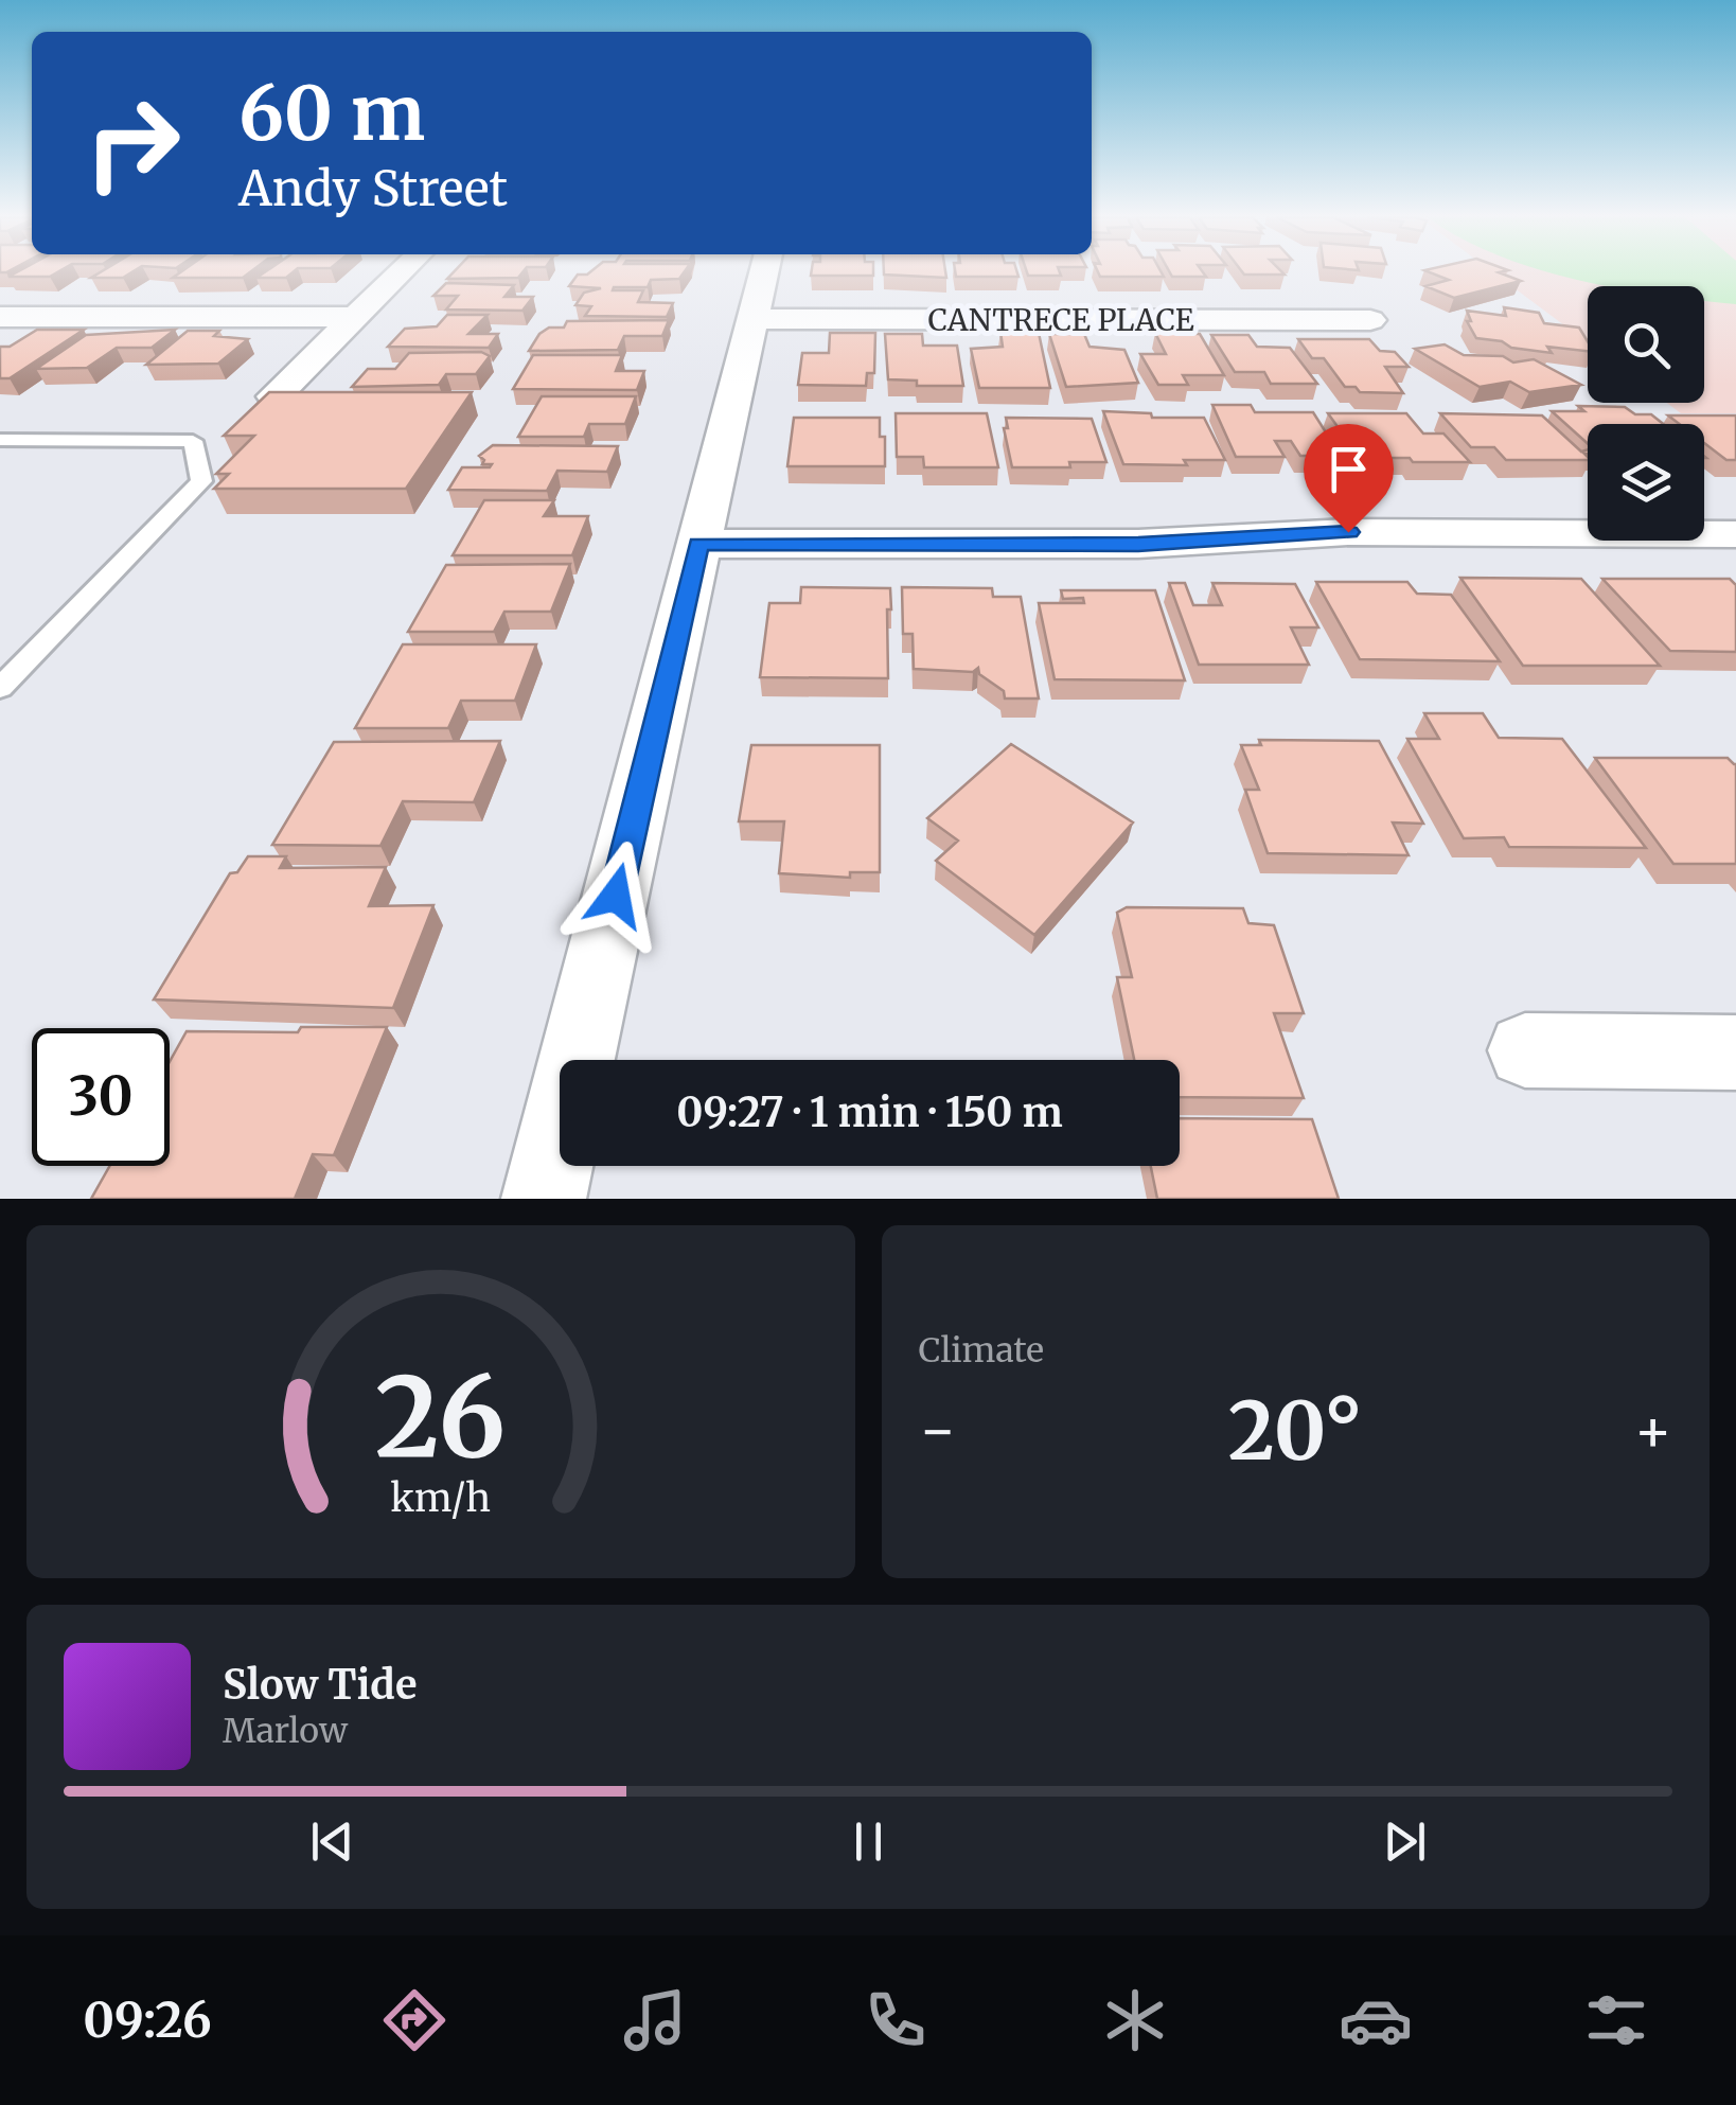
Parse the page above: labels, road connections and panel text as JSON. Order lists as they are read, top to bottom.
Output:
{
  "streets": {
    "street": ["CANTRECE PLACE"]
  },
  "page": {
    "turn": ["60 m", "Andy Street"],
    "limit": "30",
    "trip": "09:27 · 1 min · 150 m",
    "tile": "Climate",
    "heat": ["−", "20°", "+"],
    "song": ["Slow Tide", "Marlow"],
    "tabs": "09:26",
    "gauge": ["26", "km/h"]
  }
}
